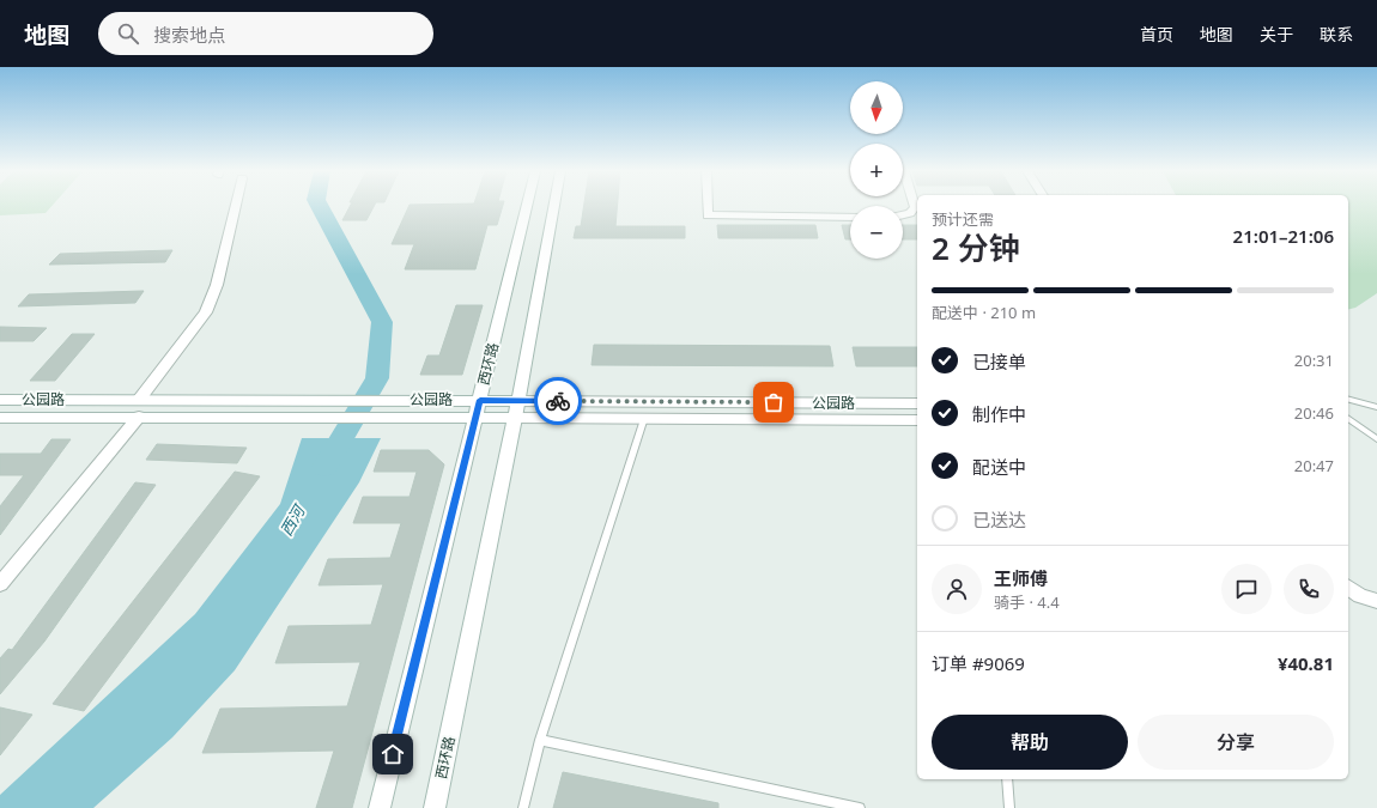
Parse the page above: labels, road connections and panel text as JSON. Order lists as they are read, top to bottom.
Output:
{
  "streets": {
    "street": ["西环路", "公园路"]
  },
  "crossings": [
    ["西环路", "公园路"]
  ],
  "water": ["西河"],
  "north": "bottom",
  "page": {
    "header": "地图",
    "search": "搜索地点",
    "nav": [
      "首页",
      "地图",
      "关于",
      "联系"
    ],
    "map_buttons": ["+", "−"],
    "heading": ["2 分钟", "预计还需", "21:01–21:06"],
    "panel": [
      "王师傅",
      "骑手 · 4.4",
      "订单 #9069",
      "¥40.81"
    ],
    "bar": "配送中 · 210 m",
    "list": [
      ["已接单", "20:31"],
      ["制作中", "20:46"],
      ["配送中", "20:47"],
      "已送达"
    ],
    "buttons": ["帮助", "分享"]
  }
}
